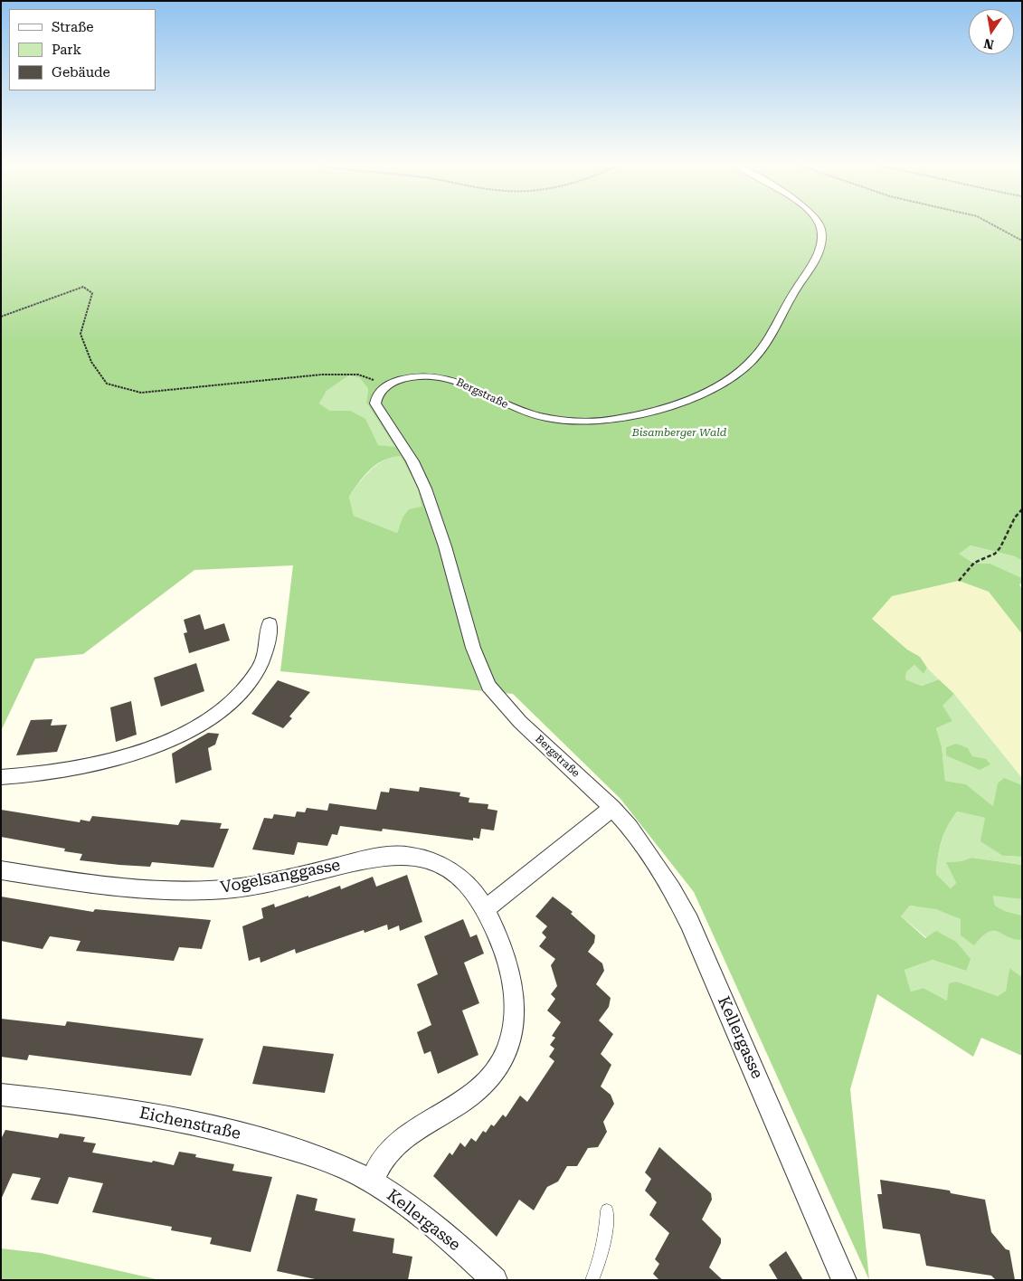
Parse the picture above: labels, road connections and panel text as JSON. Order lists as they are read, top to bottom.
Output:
{
  "streets": {
    "street": [
      "Bergstraße",
      "Vogelsanggasse",
      "Kellergasse",
      "Eichenstraße"
    ]
  },
  "crossings": [
    ["Bergstraße", "Kellergasse"],
    ["Vogelsanggasse", "Kellergasse"],
    ["Vogelsanggasse", "Eichenstraße"],
    ["Kellergasse", "Eichenstraße"]
  ],
  "parks": ["Bisamberger Wald"],
  "legend": ["Straße", "Park", "Gebäude"],
  "north": "bottom"
}
